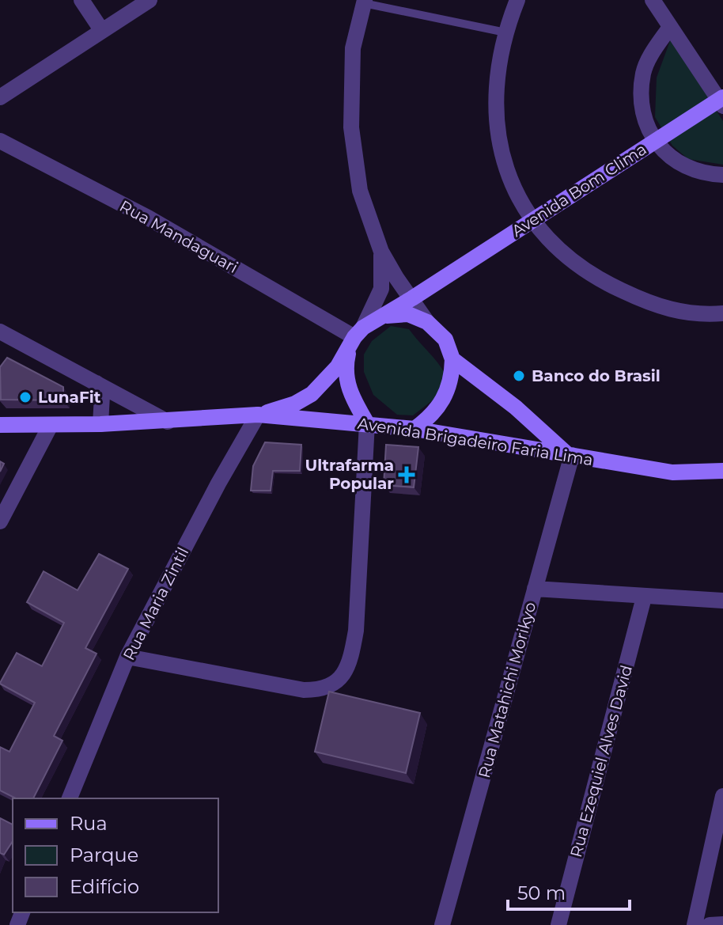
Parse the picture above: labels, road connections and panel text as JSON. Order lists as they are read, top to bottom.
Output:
{
  "streets": {
    "main road": ["Avenida Bom Clima", "Avenida Brigadeiro Faria Lima"],
    "street": [
      "Rua Mandaguari",
      "Rua Maria Zintil",
      "Rua Matahichi Morikyo",
      "Rua Ezequiel Alves David"
    ]
  },
  "crossings": [
    ["Avenida Bom Clima", "Rua Mandaguari"],
    ["Avenida Bom Clima", "Avenida Brigadeiro Faria Lima"],
    ["Avenida Bom Clima", "Rua Maria Zintil"],
    ["Rua Mandaguari", "Avenida Brigadeiro Faria Lima"],
    ["Avenida Brigadeiro Faria Lima", "Rua Maria Zintil"],
    ["Avenida Brigadeiro Faria Lima", "Rua Matahichi Morikyo"]
  ],
  "places": {
    "other": ["Banco do Brasil", "LunaFit"],
    "health": ["Ultrafarma Popular"]
  },
  "legend": ["Rua", "Parque", "Edifício"],
  "scale_bar": "50 m"
}
